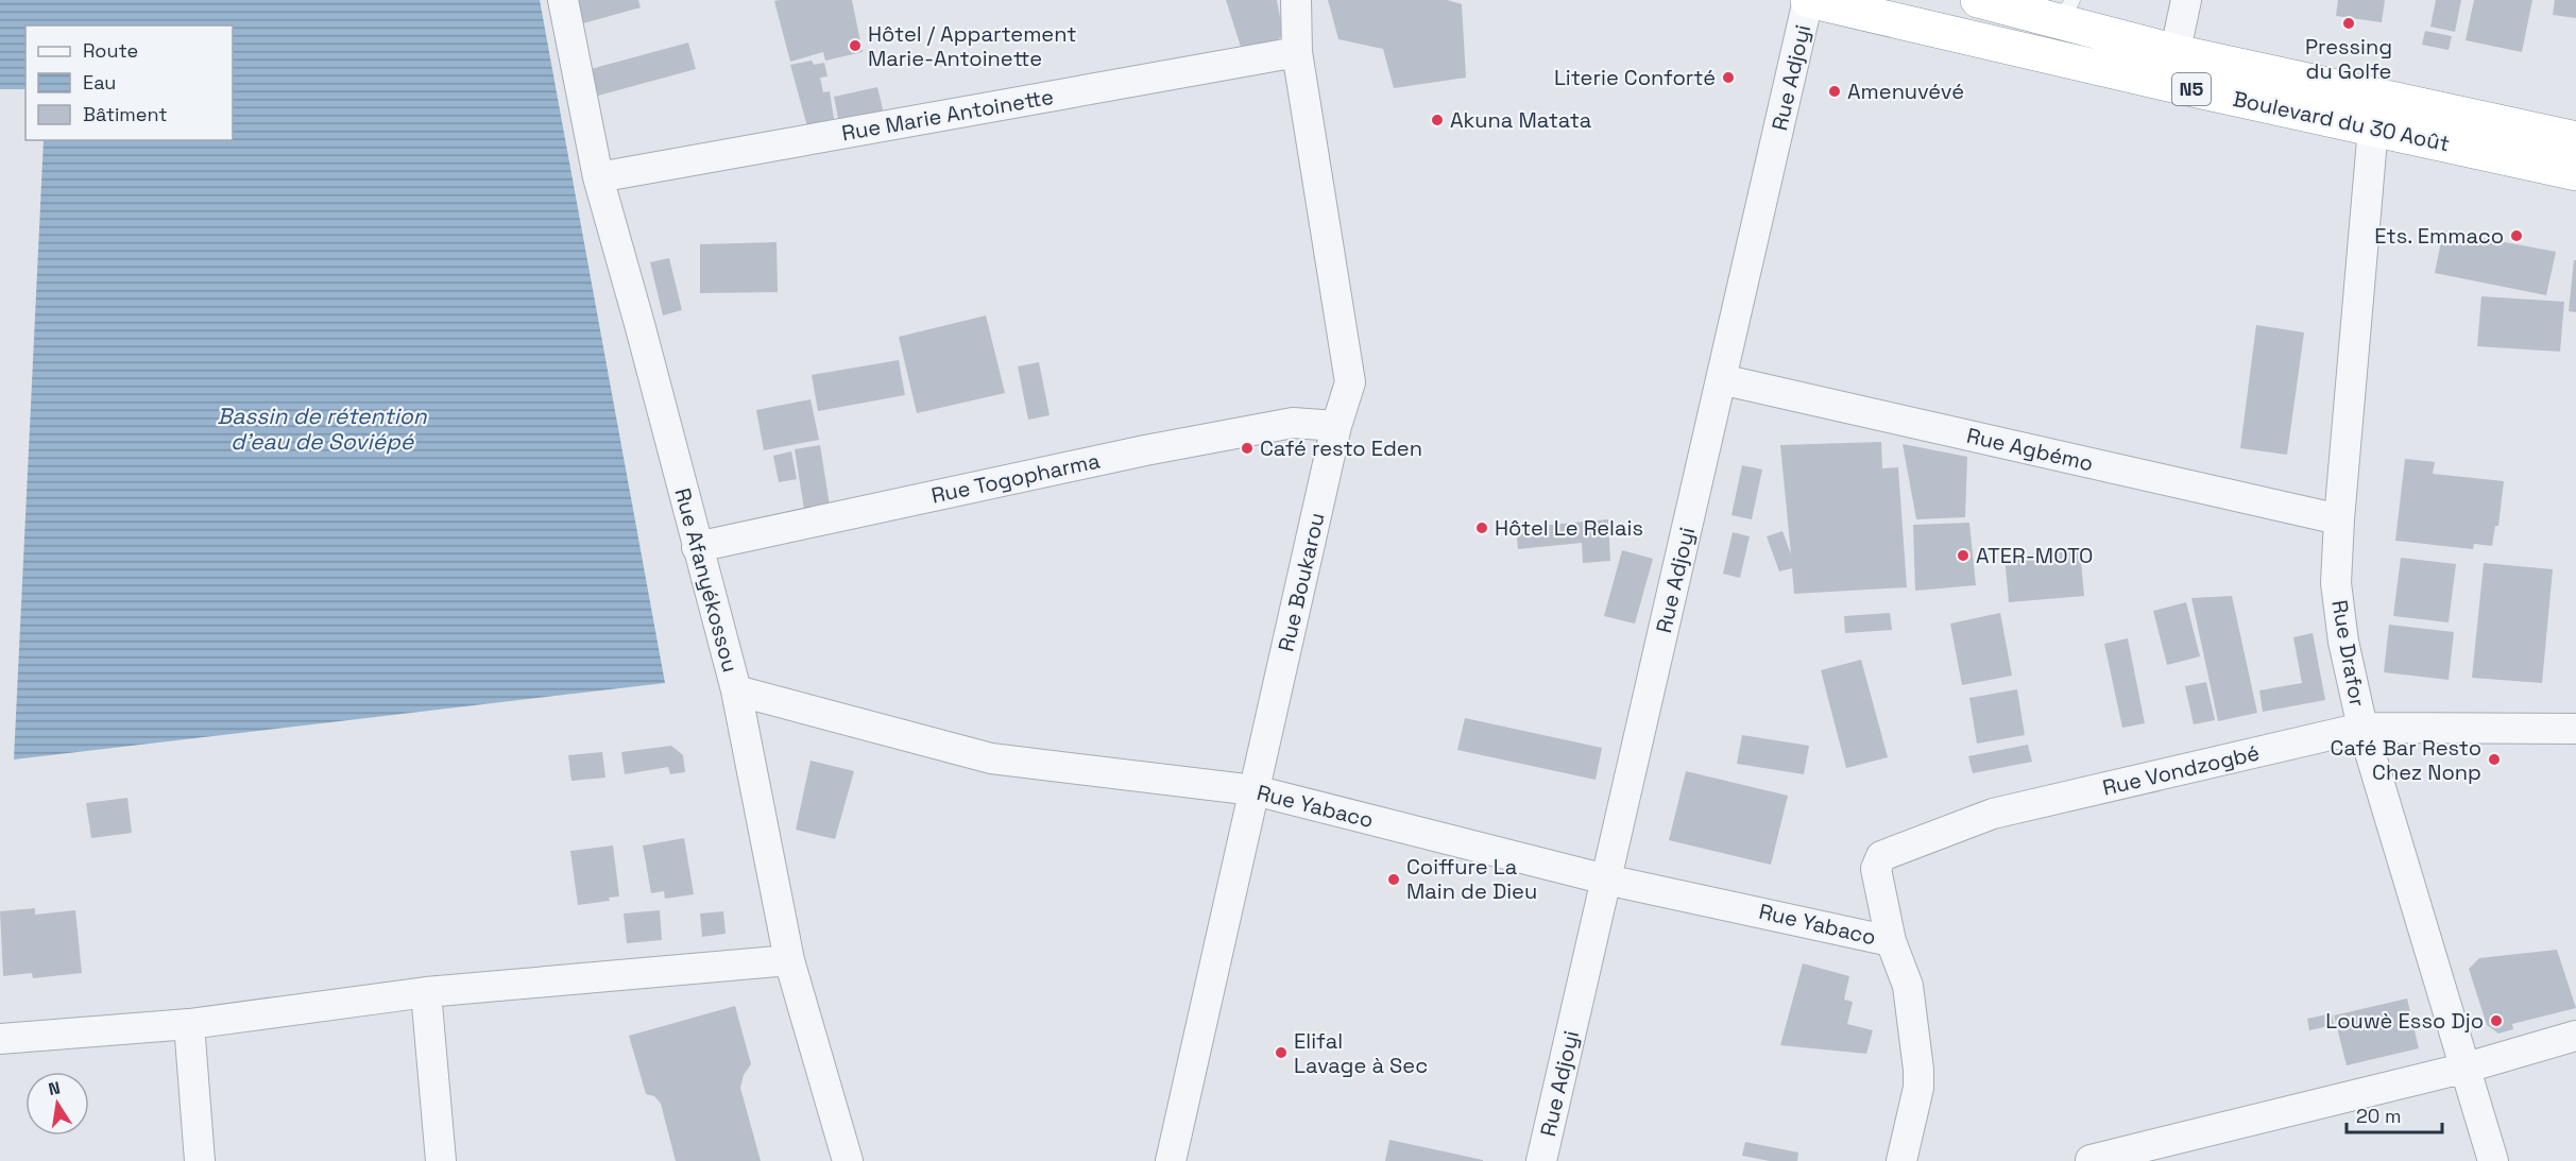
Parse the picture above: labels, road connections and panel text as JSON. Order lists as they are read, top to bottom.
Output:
{
  "streets": {
    "highway": ["N5", "Boulevard du 30 Août"],
    "street": [
      "Rue Adjoyi",
      "Rue Marie Antoinette",
      "Rue Agbémo",
      "Rue Togopharma",
      "Rue Afanyékossou",
      "Rue Boukarou",
      "Rue Drafor",
      "Rue Vondzogbé",
      "Rue Yabaco"
    ]
  },
  "crossings": [
    ["Rue Adjoyi", "Boulevard du 30 Août"],
    ["Rue Adjoyi", "Rue Agbémo"],
    ["Rue Adjoyi", "Rue Yabaco"],
    ["Rue Marie Antoinette", "Rue Afanyékossou"],
    ["Rue Marie Antoinette", "Rue Boukarou"],
    ["Boulevard du 30 Août", "Rue Drafor"],
    ["Rue Agbémo", "Rue Drafor"],
    ["Rue Togopharma", "Rue Afanyékossou"],
    ["Rue Togopharma", "Rue Boukarou"],
    ["Rue Afanyékossou", "Rue Yabaco"],
    ["Rue Boukarou", "Rue Yabaco"],
    ["Rue Drafor", "Rue Vondzogbé"],
    ["Rue Vondzogbé", "Rue Yabaco"]
  ],
  "water": ["Bassin de rétention d'eau de Soviépé"],
  "places": [
    "Pressing du Golfe",
    "Hôtel / Appartement Marie-Antoinette",
    "Literie Conforté",
    "Amenuvévé",
    "Akuna Matata",
    "Ets. Emmaco",
    "Café resto Eden",
    "Hôtel Le Relais",
    "ATER-MOTO",
    "Café Bar Resto Chez Nonp",
    "Coiffure La Main de Dieu",
    "Louwè Esso Djo",
    "Elifal Lavage à Sec"
  ],
  "legend": ["Route", "Eau", "Bâtiment"],
  "scale_bar": "20 m",
  "north": "top"
}
